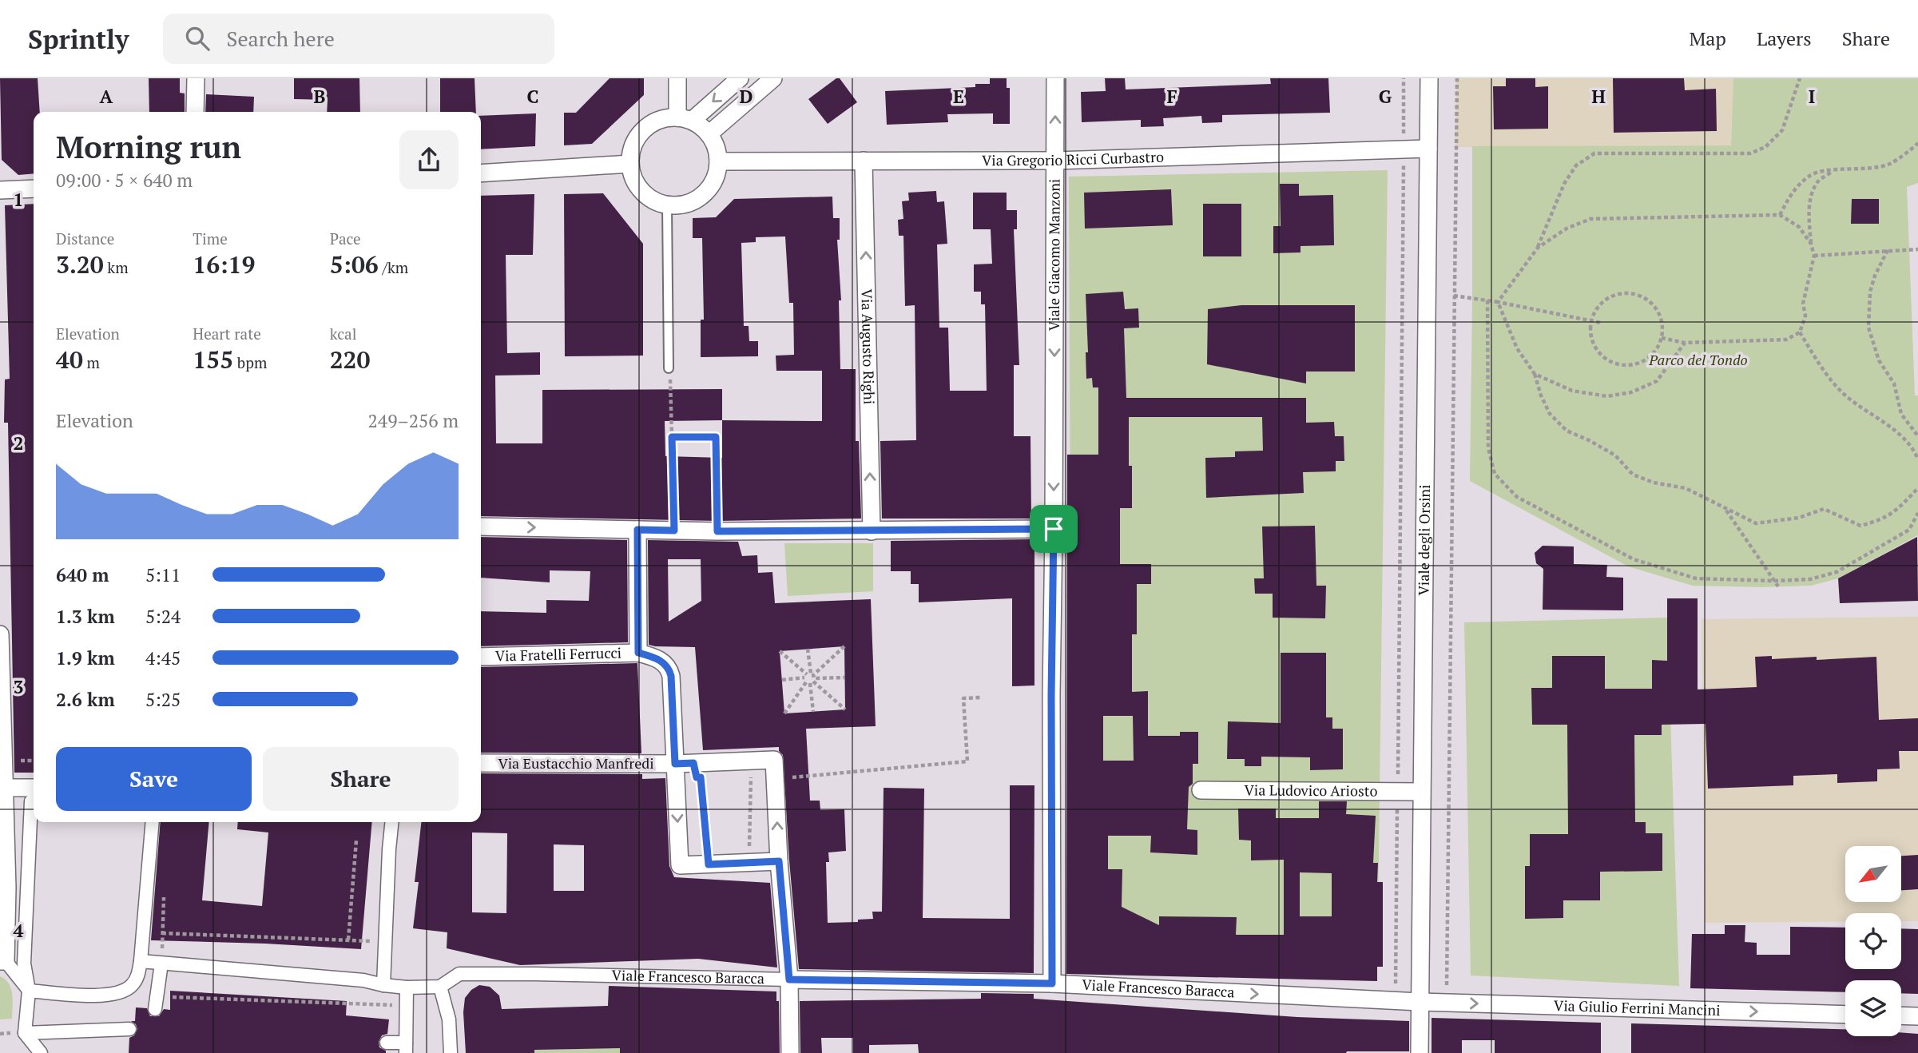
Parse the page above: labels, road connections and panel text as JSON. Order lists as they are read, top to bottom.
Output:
{
  "streets": {
    "street": [
      "Via Gregorio Ricci Curbastro",
      "Viale Giacomo Manzoni",
      "Via Augusto Righi",
      "Viale degli Orsini",
      "Via Fratelli Ferrucci",
      "Via Eustacchio Manfredi",
      "Via Ludovico Ariosto",
      "Viale Francesco Baracca",
      "Via Giulio Ferrini Mancini"
    ]
  },
  "crossings": [
    ["Via Gregorio Ricci Curbastro", "Viale Giacomo Manzoni"],
    ["Via Gregorio Ricci Curbastro", "Via Augusto Righi"],
    ["Via Gregorio Ricci Curbastro", "Viale degli Orsini"],
    ["Viale Giacomo Manzoni", "Viale Francesco Baracca"],
    ["Viale degli Orsini", "Via Ludovico Ariosto"],
    ["Viale degli Orsini", "Viale Francesco Baracca"],
    ["Viale degli Orsini", "Via Giulio Ferrini Mancini"],
    ["Viale Francesco Baracca", "Via Giulio Ferrini Mancini"]
  ],
  "one_way": ["Via Augusto Righi", "Via Giulio Ferrini Mancini"],
  "parks": ["Parco del Tondo"],
  "north": "bottom left",
  "page": {
    "header": "Sprintly",
    "search": "Search here",
    "nav": ["Map", "Layers", "Share"],
    "heading": ["Morning run", "09:00 · 5 × 640 m"],
    "stats": [
      ["Distance", "3.20 km"],
      ["Time", "16:19"],
      ["Pace", "5:06 /km"],
      ["Elevation", "40 m"],
      ["Heart rate", "155 bpm"],
      ["kcal", "220"]
    ],
    "chart": ["Elevation", "249–256 m"],
    "list": [
      {
        "name": "640 m",
        "note": "5:11"
      },
      {
        "name": "1.3 km",
        "note": "5:24"
      },
      {
        "name": "1.9 km",
        "note": "4:45"
      },
      {
        "name": "2.6 km",
        "note": "5:25"
      }
    ],
    "buttons": ["Save", "Share"]
  },
  "grid": {
    "columns": [
      "A",
      "B",
      "C",
      "D",
      "E",
      "F",
      "G",
      "H",
      "I"
    ],
    "rows": [
      "1",
      "2",
      "3",
      "4"
    ]
  }
}
